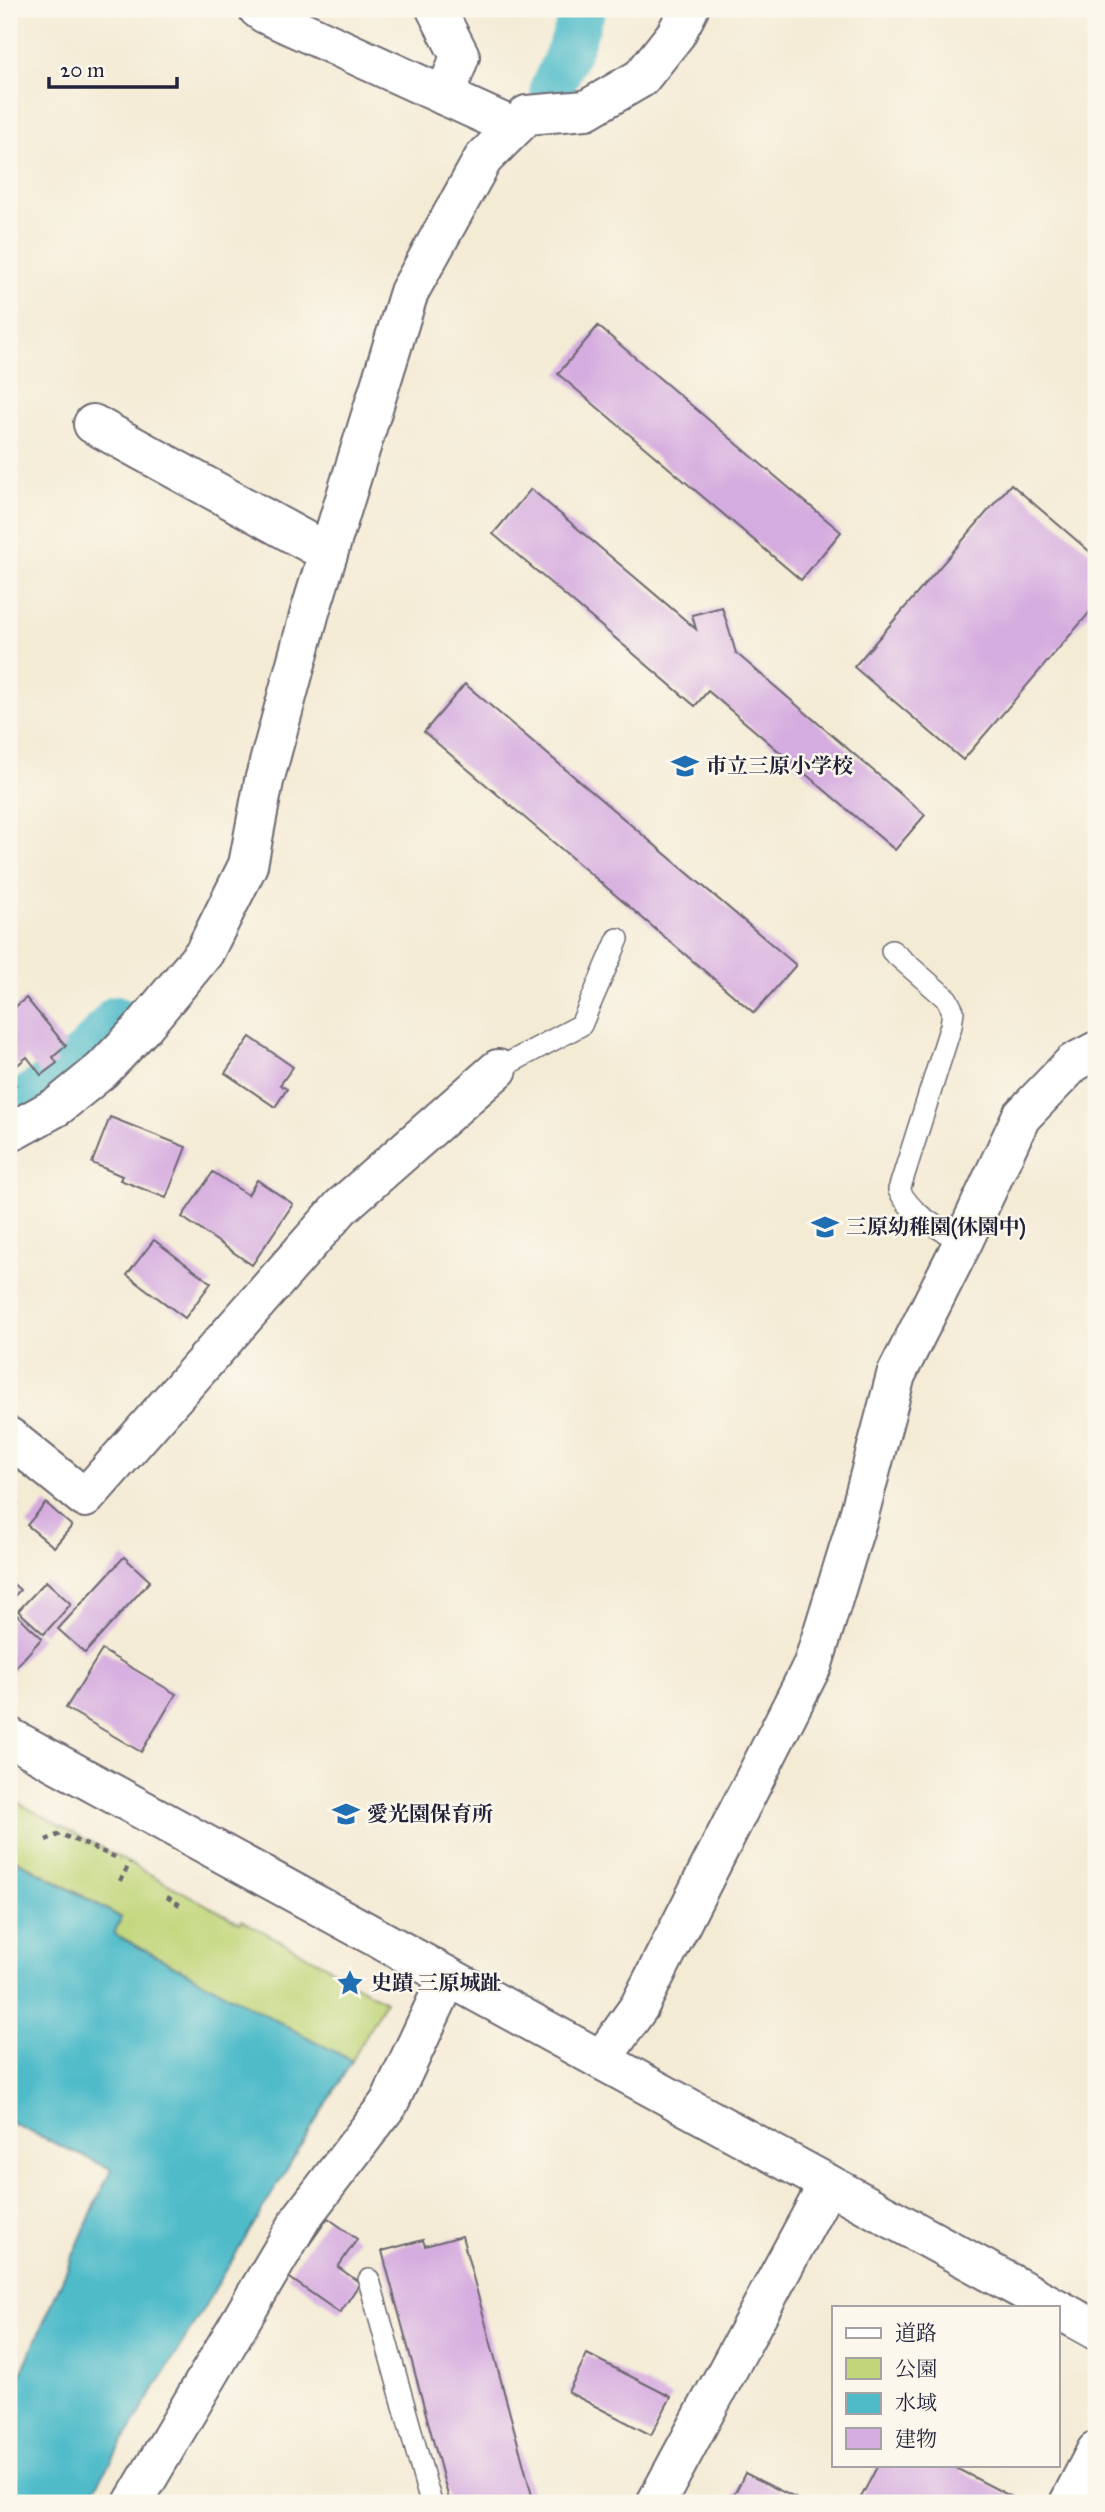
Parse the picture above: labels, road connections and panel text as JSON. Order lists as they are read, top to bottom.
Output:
{
  "places": {
    "school or university": ["市立三原小学校", "三原幼稚園(休園中)", "愛光園保育所"],
    "place": ["史蹟 三原城趾"]
  },
  "legend": [
    "道路",
    "公園",
    "水域",
    "建物"
  ],
  "scale_bar": "20 m"
}
